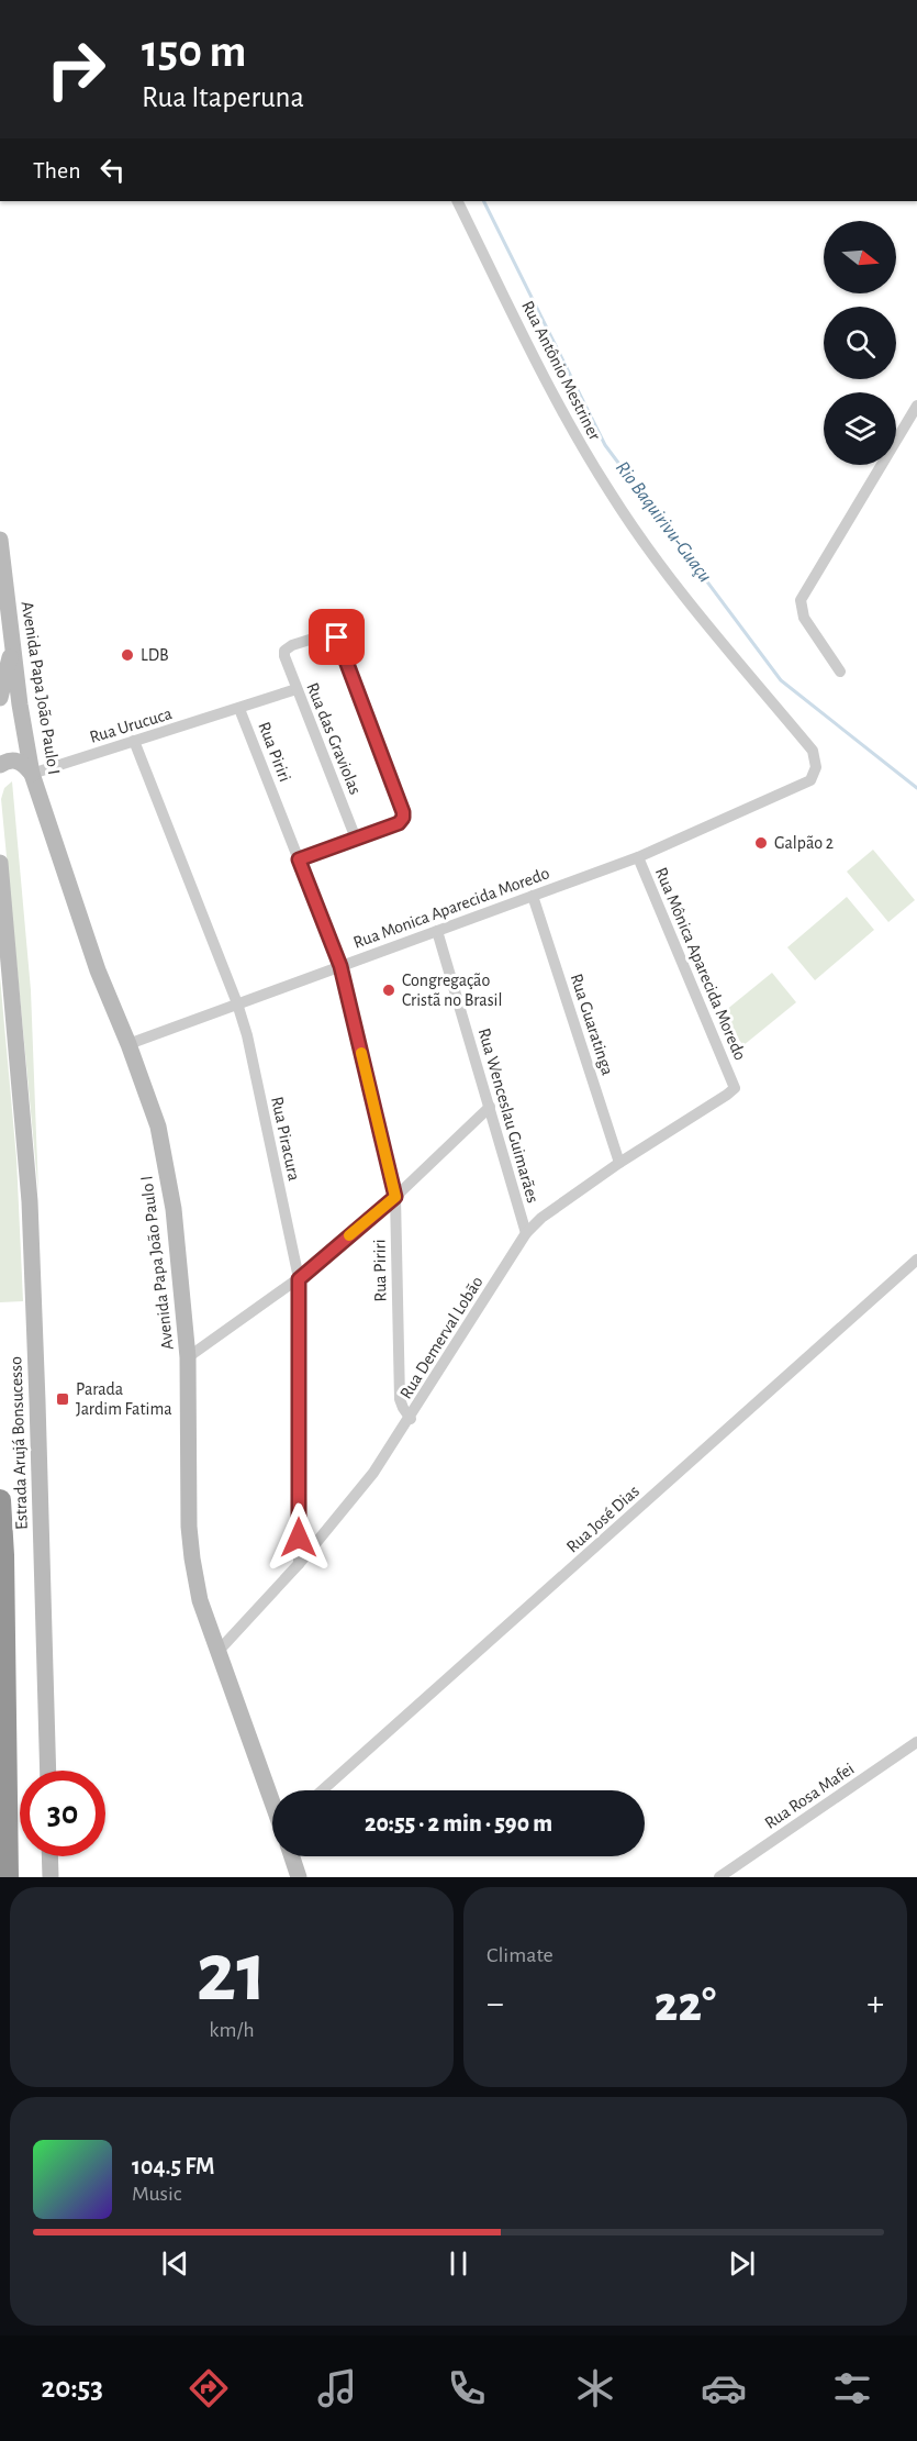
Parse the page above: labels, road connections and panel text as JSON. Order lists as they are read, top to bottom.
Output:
{
  "streets": {
    "street": [
      "Rua Antônio Mestriner",
      "Avenida Papa João Paulo I",
      "Rua Urucuca",
      "Rua das Graviolas",
      "Rua Piriri",
      "Rua Monica Aparecida Moredo",
      "Rua Mônica Aparecida Moredo",
      "Rua Guaratinga",
      "Rua Wenceslau Guimarães",
      "Rua Piracura",
      "Rua Demerval Lobão",
      "Estrada Arujá Bonsucesso",
      "Rua José Dias",
      "Rua Rosa Mafei"
    ]
  },
  "crossings": [
    ["Rua Antônio Mestriner", "Rua Mônica Aparecida Moredo"],
    ["Avenida Papa João Paulo I", "Rua Urucuca"],
    ["Avenida Papa João Paulo I", "Rua Monica Aparecida Moredo"],
    ["Avenida Papa João Paulo I", "Rua Demerval Lobão"],
    ["Rua Urucuca", "Rua das Graviolas"],
    ["Rua Urucuca", "Rua Piriri"],
    ["Rua Urucuca", "Rua Piracura"],
    ["Rua Piriri", "Rua Monica Aparecida Moredo"],
    ["Rua Piriri", "Rua Demerval Lobão"],
    ["Rua Monica Aparecida Moredo", "Rua Mônica Aparecida Moredo"],
    ["Rua Monica Aparecida Moredo", "Rua Guaratinga"],
    ["Rua Monica Aparecida Moredo", "Rua Wenceslau Guimarães"],
    ["Rua Monica Aparecida Moredo", "Rua Piracura"],
    ["Rua Mônica Aparecida Moredo", "Rua Demerval Lobão"],
    ["Rua Guaratinga", "Rua Demerval Lobão"],
    ["Rua Wenceslau Guimarães", "Rua Demerval Lobão"],
    ["Rua Piracura", "Rua Demerval Lobão"]
  ],
  "water": ["Rio Baquirivu-Guaçu"],
  "places": {
    "other": ["LDB", "Galpão 2", "Congregação Cristã no Brasil"],
    "transit": ["Parada Jardim Fatima"]
  },
  "north": "right",
  "page": {
    "turn": ["150 m", "Rua Itaperuna"],
    "then": "Then",
    "limit": "30",
    "trip": "20:55 · 2 min · 590 m",
    "tile": [
      ["21", "km/h"],
      "Climate"
    ],
    "heat": ["−", "22°", "+"],
    "song": ["104.5 FM", "Music"],
    "tabs": "20:53"
  }
}
